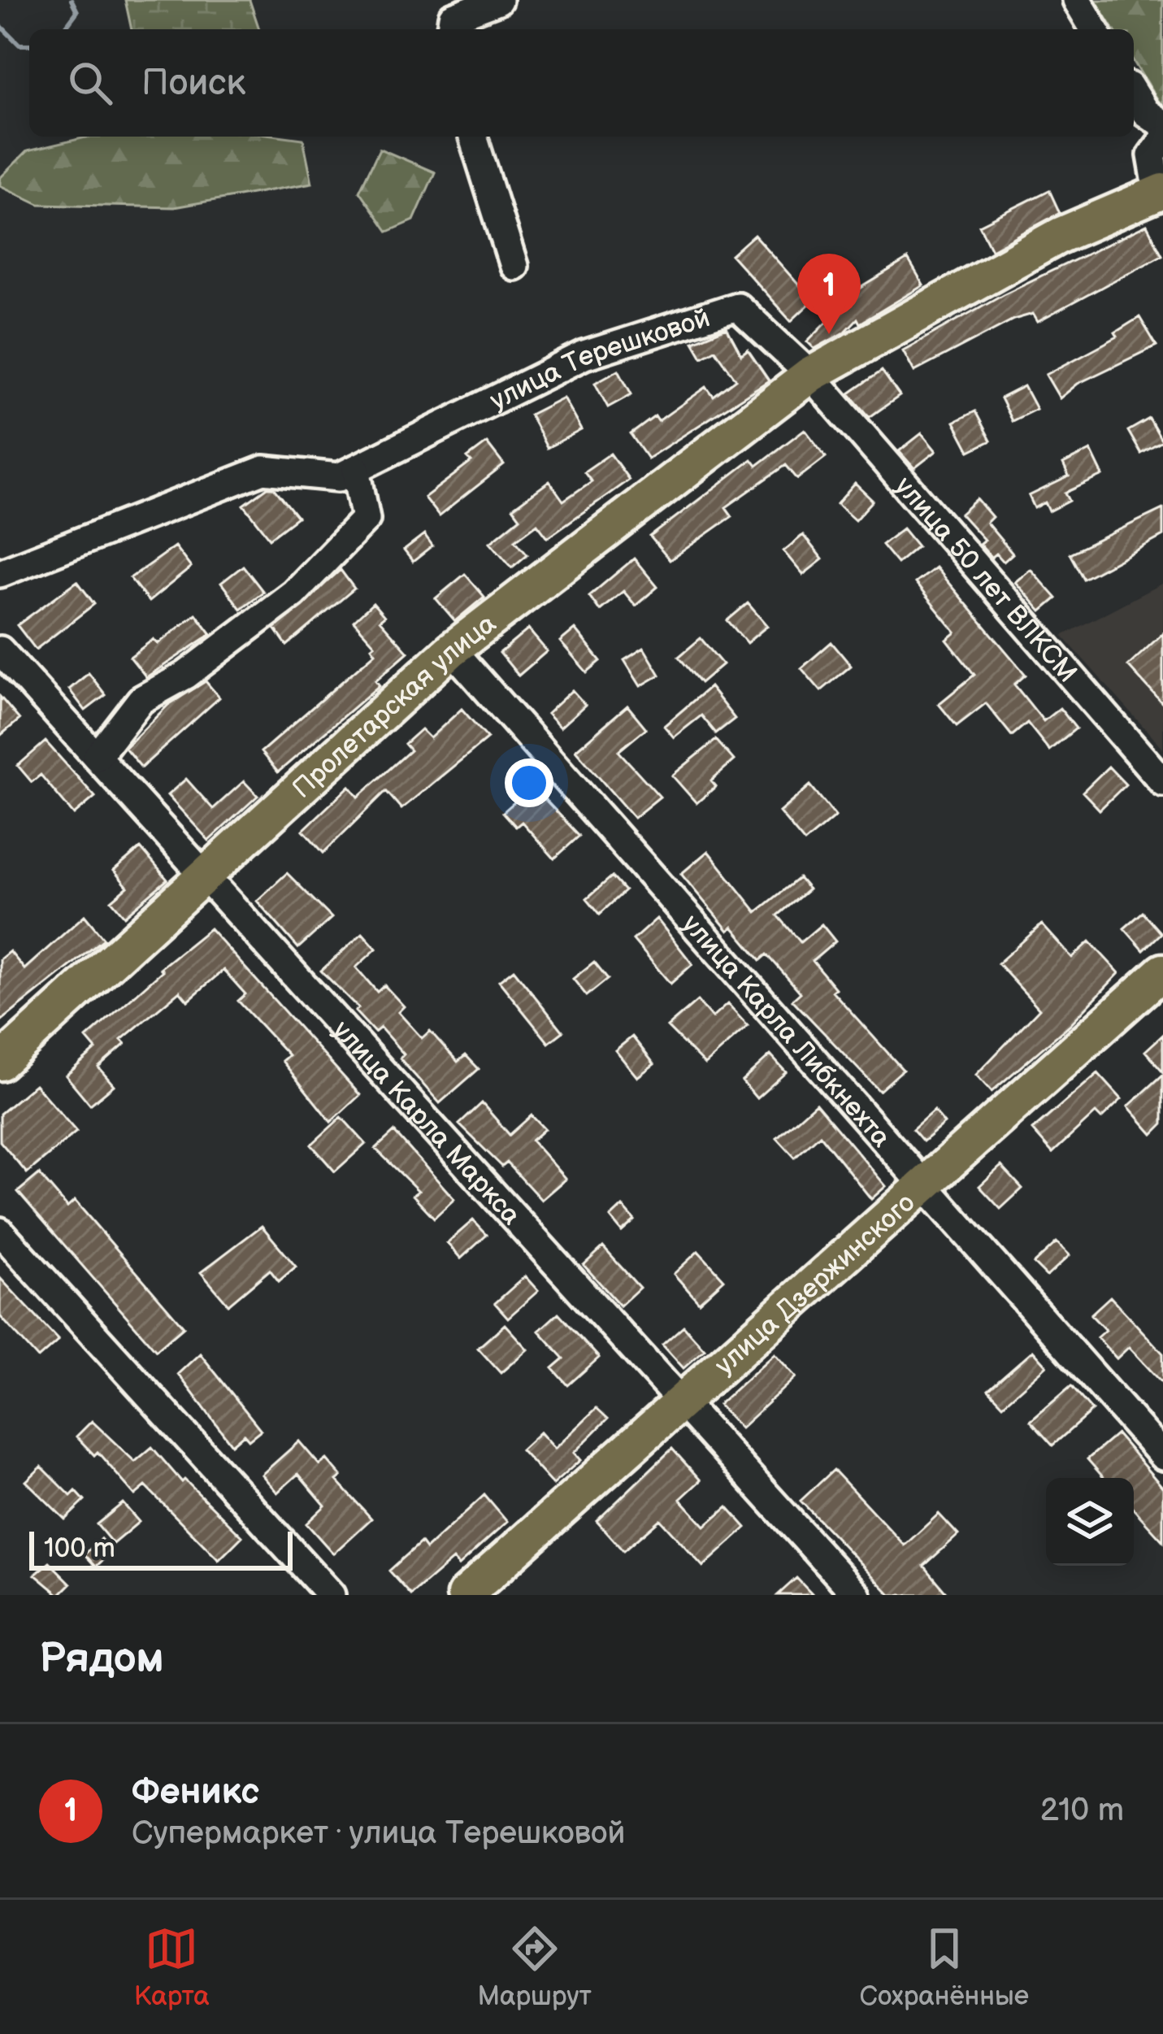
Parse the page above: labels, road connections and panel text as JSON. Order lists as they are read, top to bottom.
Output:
{
  "streets": {
    "main road": ["Пролетарская улица", "улица Дзержинского"],
    "street": [
      "улица Терешковой",
      "улица 50 лет ВЛКСМ",
      "улица Карла Либкнехта",
      "улица Карла Маркса"
    ]
  },
  "crossings": [
    ["улица Терешковой", "улица 50 лет ВЛКСМ"],
    ["улица Терешковой", "Пролетарская улица"],
    ["улица 50 лет ВЛКСМ", "Пролетарская улица"],
    ["Пролетарская улица", "улица Карла Либкнехта"],
    ["Пролетарская улица", "улица Карла Маркса"],
    ["улица Карла Либкнехта", "улица Дзержинского"],
    ["улица Карла Маркса", "улица Дзержинского"]
  ],
  "scale_bar": "100 m",
  "page": {
    "search": "Поиск",
    "pins": "1",
    "scale": "100 m",
    "heading": "Рядом",
    "list": [
      {
        "mark": "1",
        "name": "Феникс",
        "note": "Супермаркет · улица Терешковой",
        "value": "210 m"
      }
    ],
    "nav": ["Карта", "Маршрут", "Сохранённые"]
  }
}
